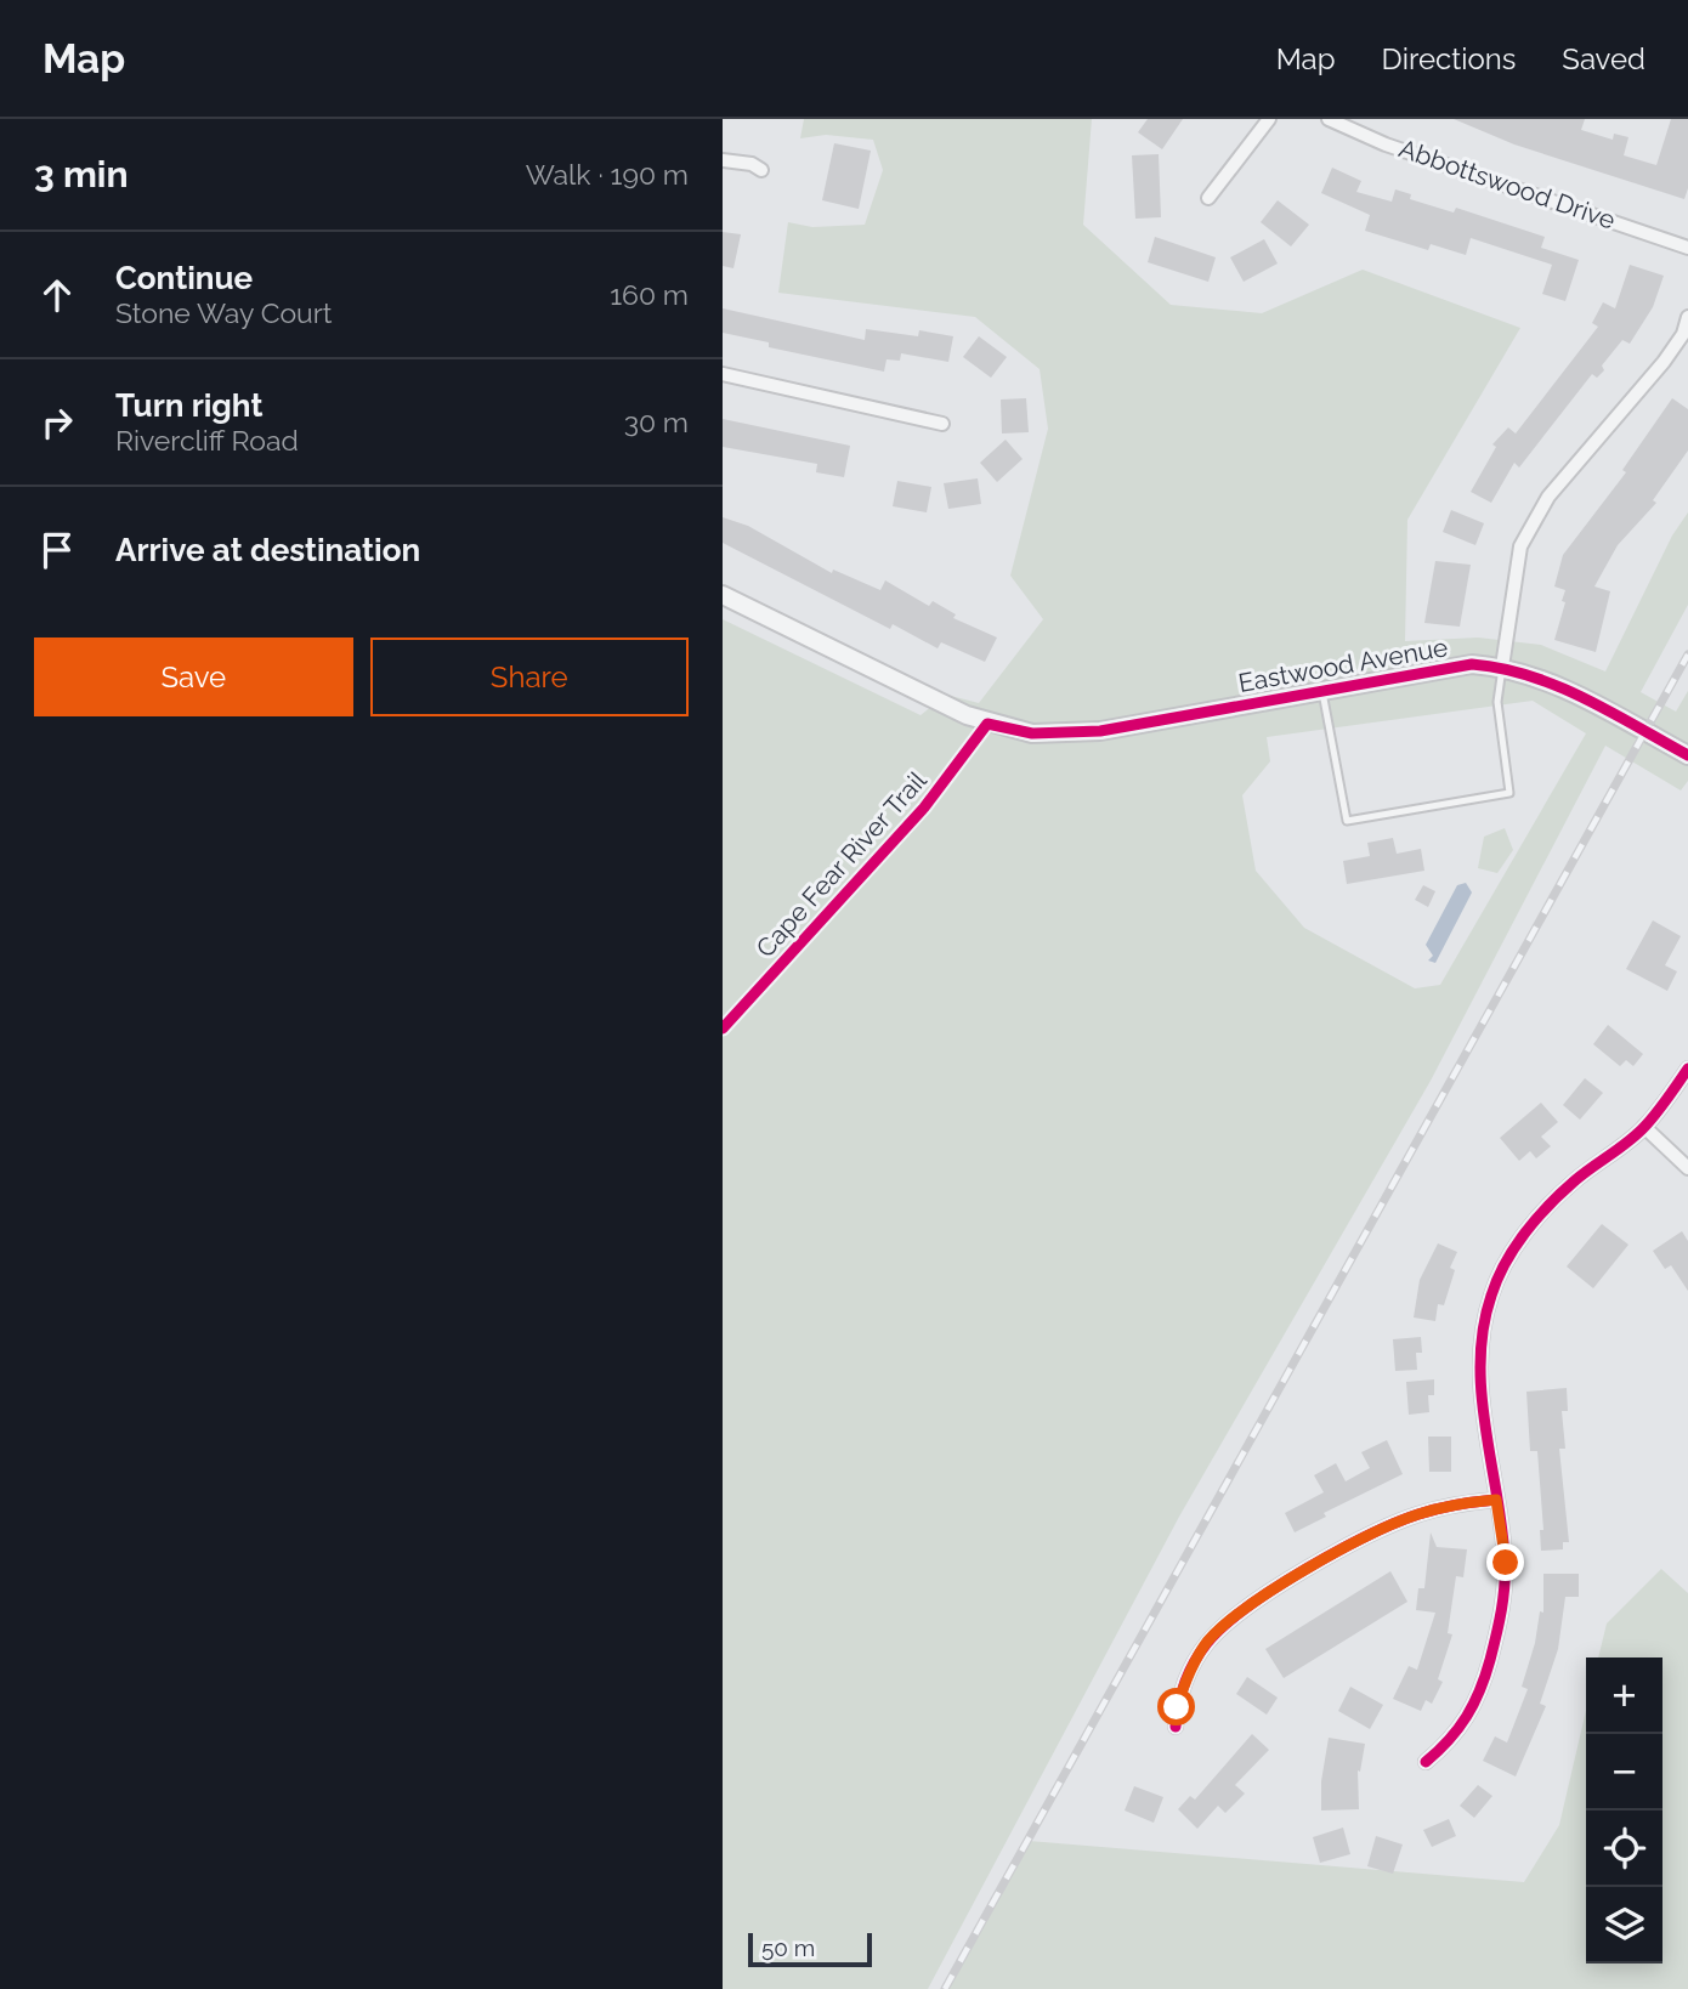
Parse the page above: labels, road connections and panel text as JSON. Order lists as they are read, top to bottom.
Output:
{
  "streets": {
    "street": ["Abbottswood Drive", "Eastwood Avenue"],
    "cycle path": ["Cape Fear River Trail"]
  },
  "scale_bar": "50 m",
  "page": {
    "header": "Map",
    "nav": ["Map", "Directions", "Saved"],
    "heading": ["3 min", "Walk · 190 m"],
    "list": [
      ["Continue", "Stone Way Court", "160 m"],
      ["Turn right", "Rivercliff Road", "30 m"],
      "Arrive at destination"
    ],
    "buttons": ["Save", "Share"],
    "map_buttons": ["+", "−"],
    "scale": "50 m"
  }
}
